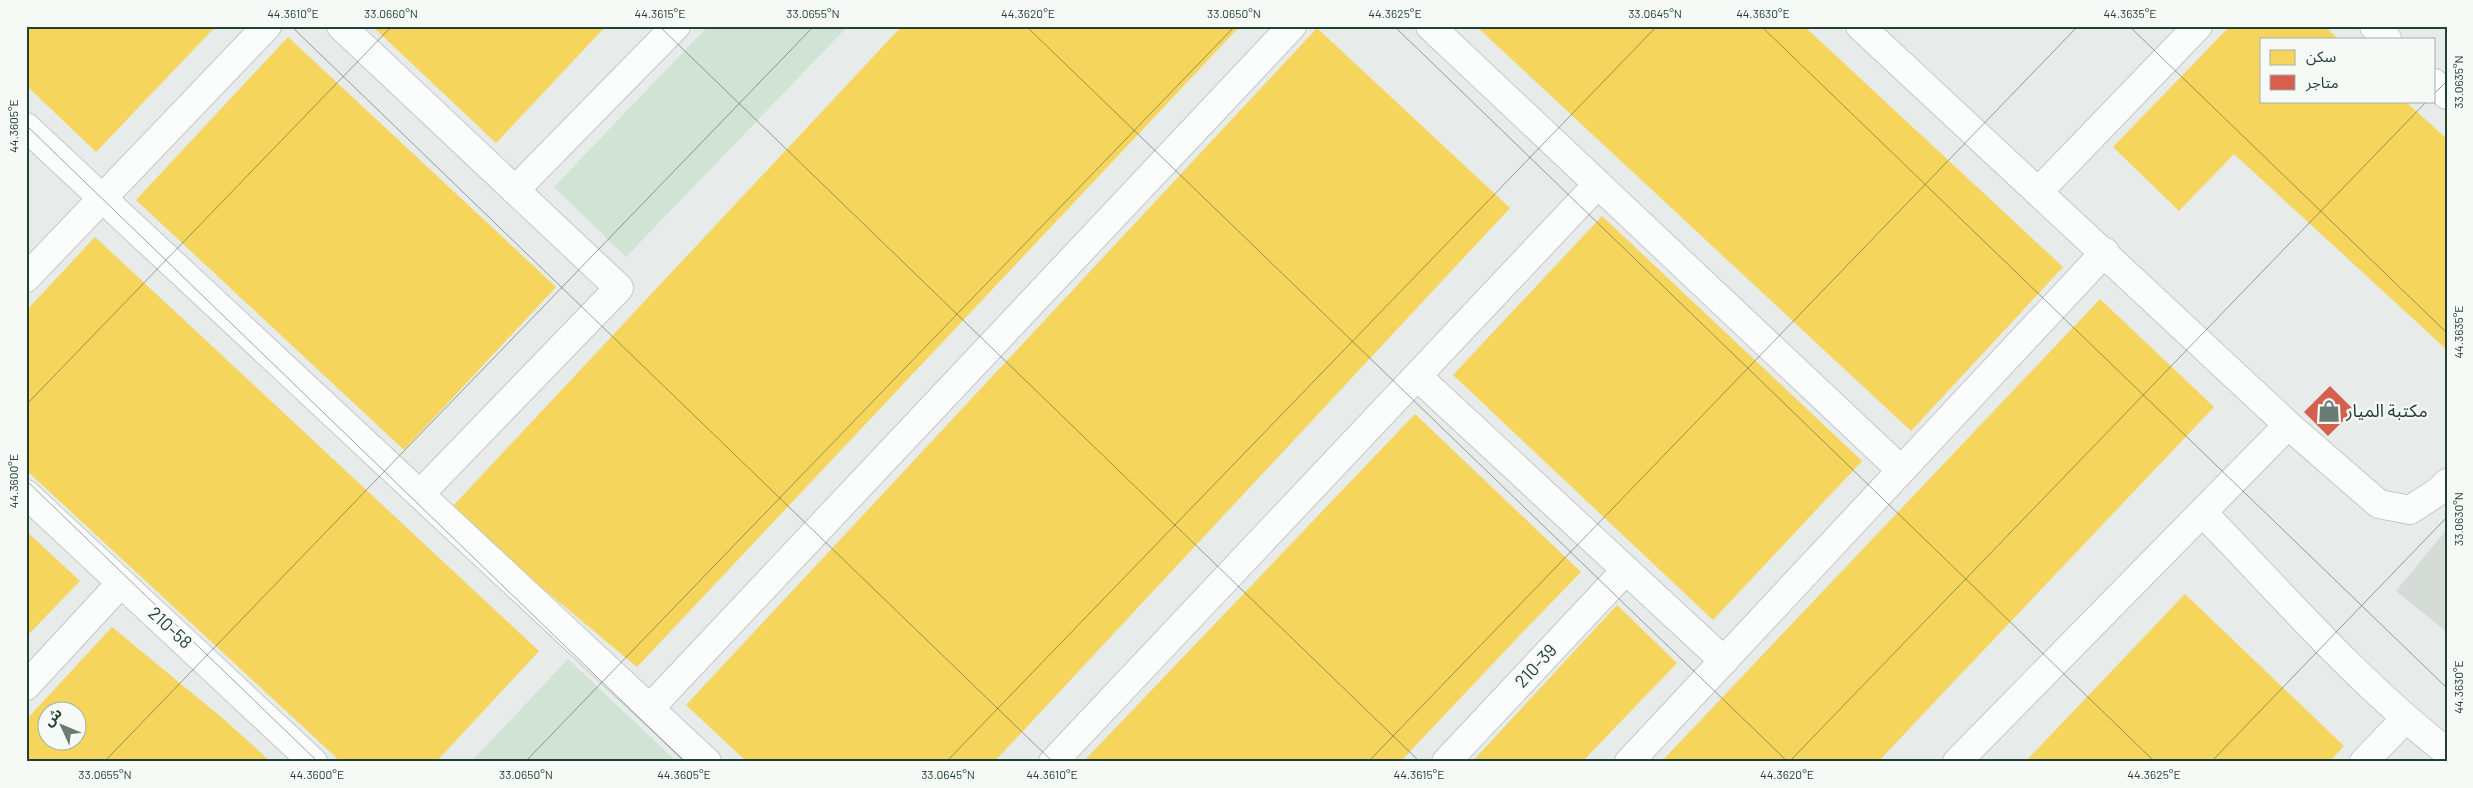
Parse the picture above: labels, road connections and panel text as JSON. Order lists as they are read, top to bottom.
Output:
{
  "streets": {
    "street": ["210-58", "210-39"]
  },
  "places": {
    "shop": ["مكتبة الميار"]
  },
  "legend": ["سكن", "متاجر"],
  "north": "top left",
  "coordinates": [
    "44.3610°E",
    "33.0660°N",
    "44.3615°E",
    "33.0655°N",
    "44.3620°E",
    "33.0650°N",
    "44.3625°E",
    "33.0645°N",
    "44.3630°E",
    "44.3635°E",
    "33.0635°N",
    "44.3605°E",
    "44.3600°E",
    "33.0630°N"
  ]
}
